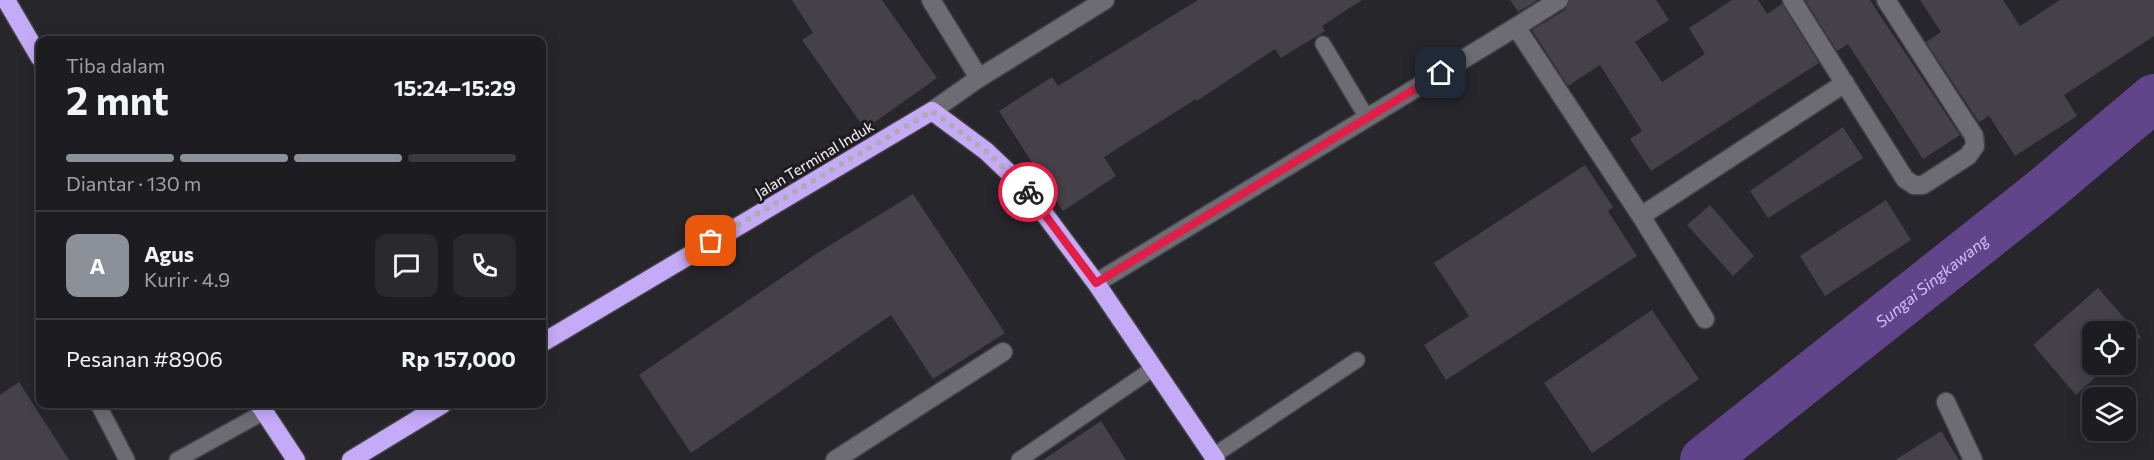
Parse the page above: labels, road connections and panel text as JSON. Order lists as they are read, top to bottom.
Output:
{
  "streets": {
    "highway": ["Jalan Terminal Induk"]
  },
  "water": ["Sungai Singkawang"],
  "page": {
    "heading": ["2 mnt", "Tiba dalam", "15:24–15:29"],
    "panel": [
      "Agus",
      "Kurir · 4.9",
      "Pesanan #8906",
      "Rp 157,000"
    ],
    "bar": "Diantar · 130 m",
    "round": "A"
  }
}
